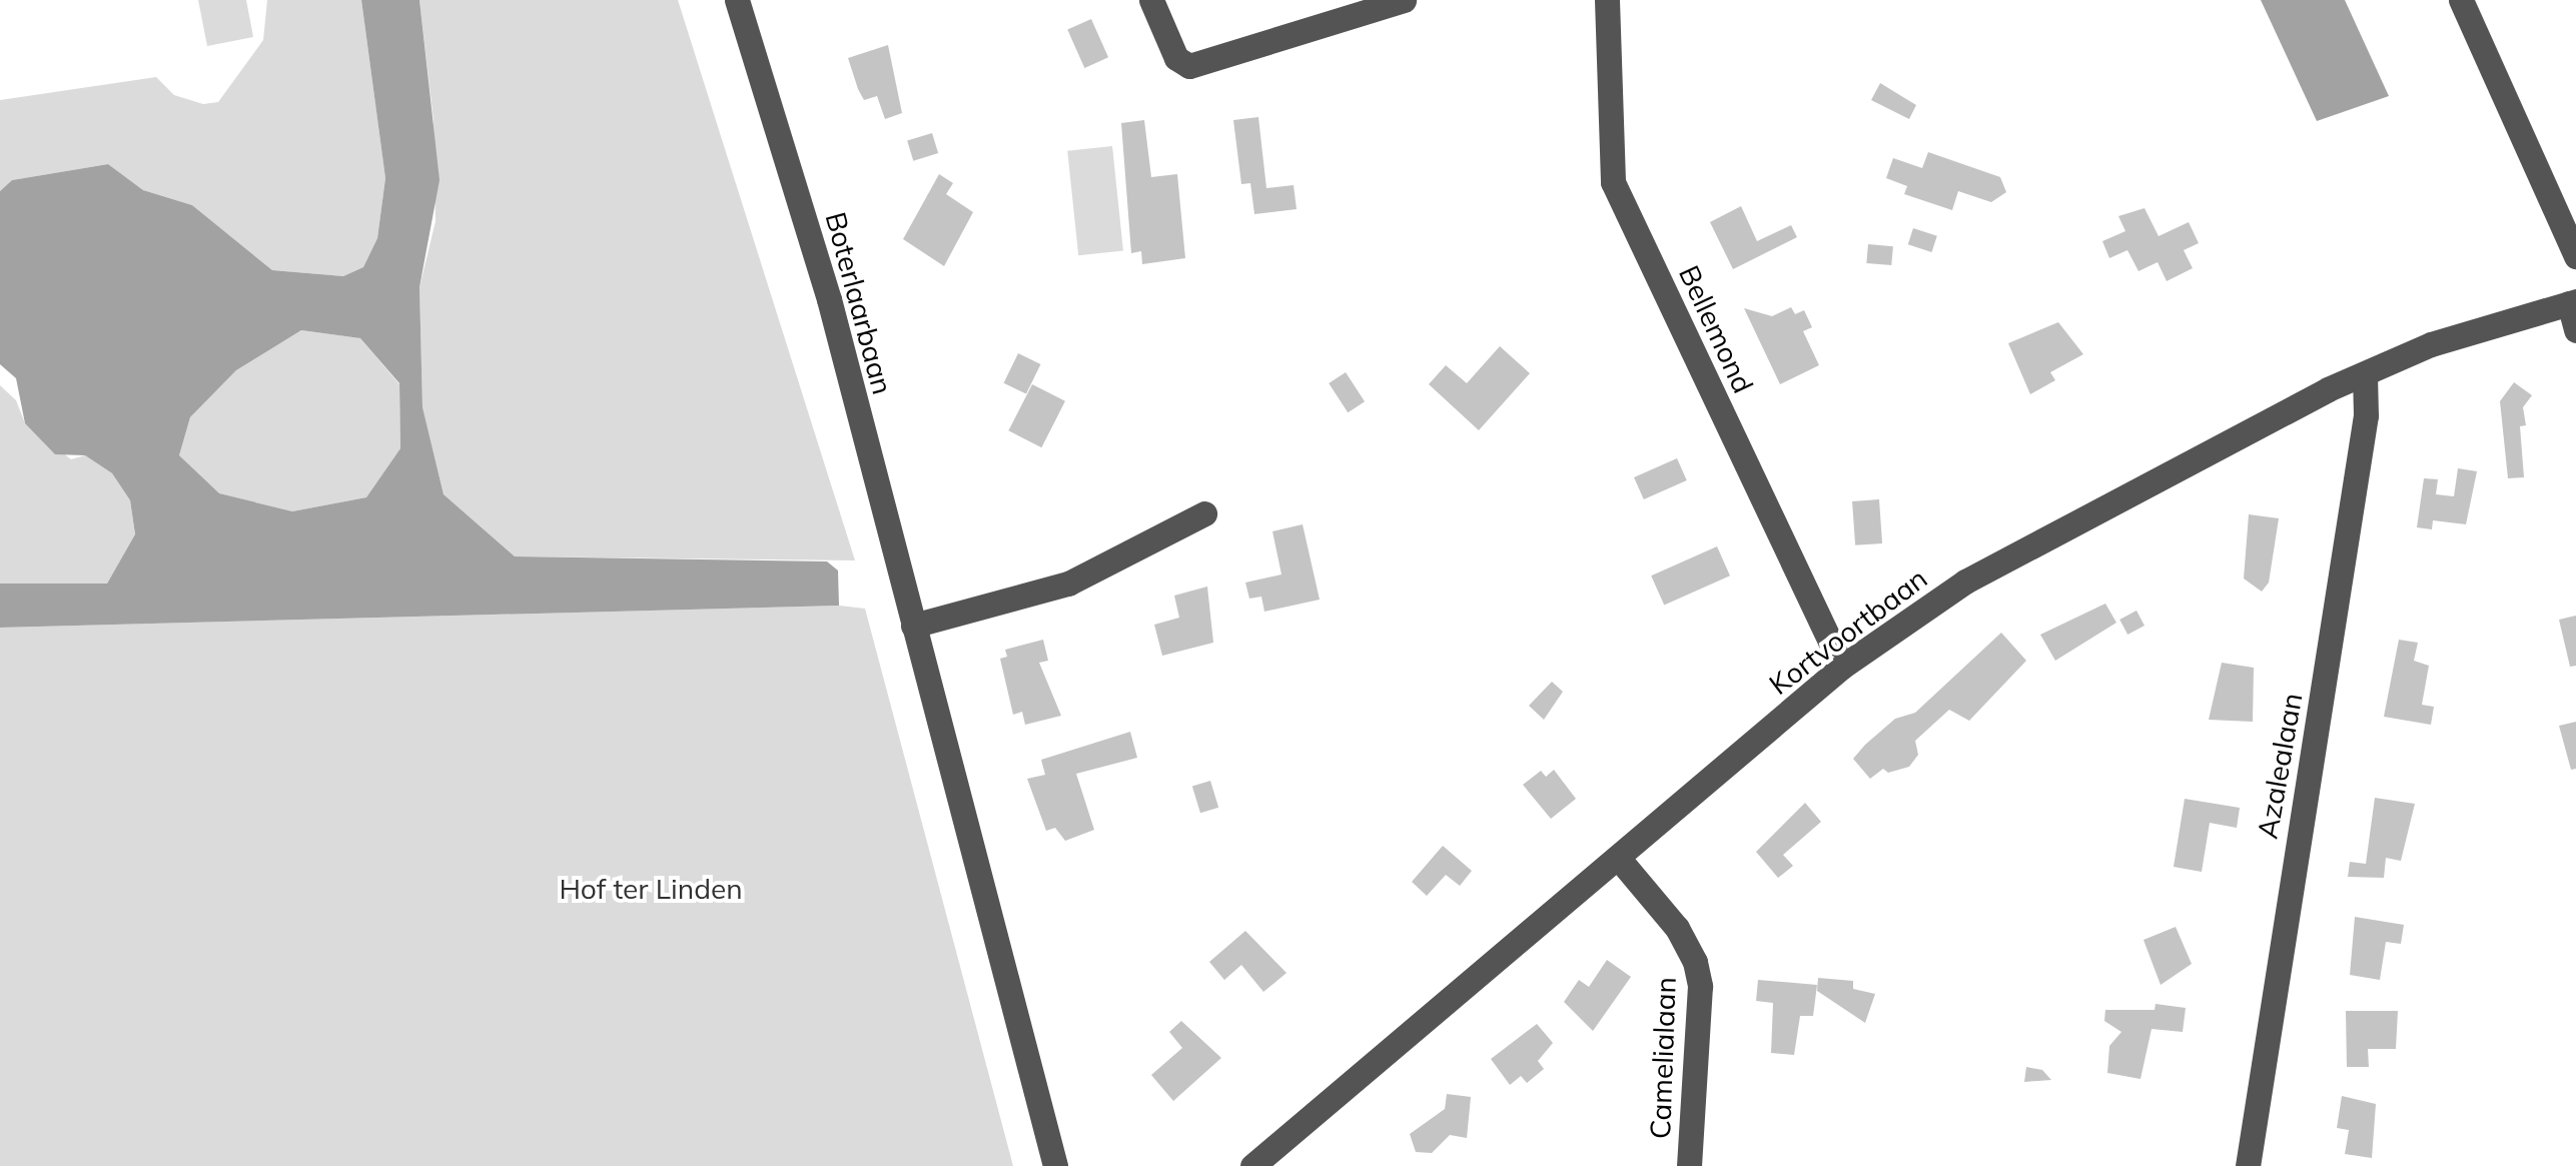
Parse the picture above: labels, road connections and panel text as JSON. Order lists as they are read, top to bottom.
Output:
{
  "streets": {
    "street": [
      "Boterlaarbaan",
      "Bellemond",
      "Kortvoortbaan",
      "Azalealaan",
      "Camelialaan"
    ]
  },
  "crossings": [
    ["Bellemond", "Kortvoortbaan"],
    ["Kortvoortbaan", "Azalealaan"],
    ["Kortvoortbaan", "Camelialaan"]
  ],
  "parks": ["Hof ter Linden"]
}
